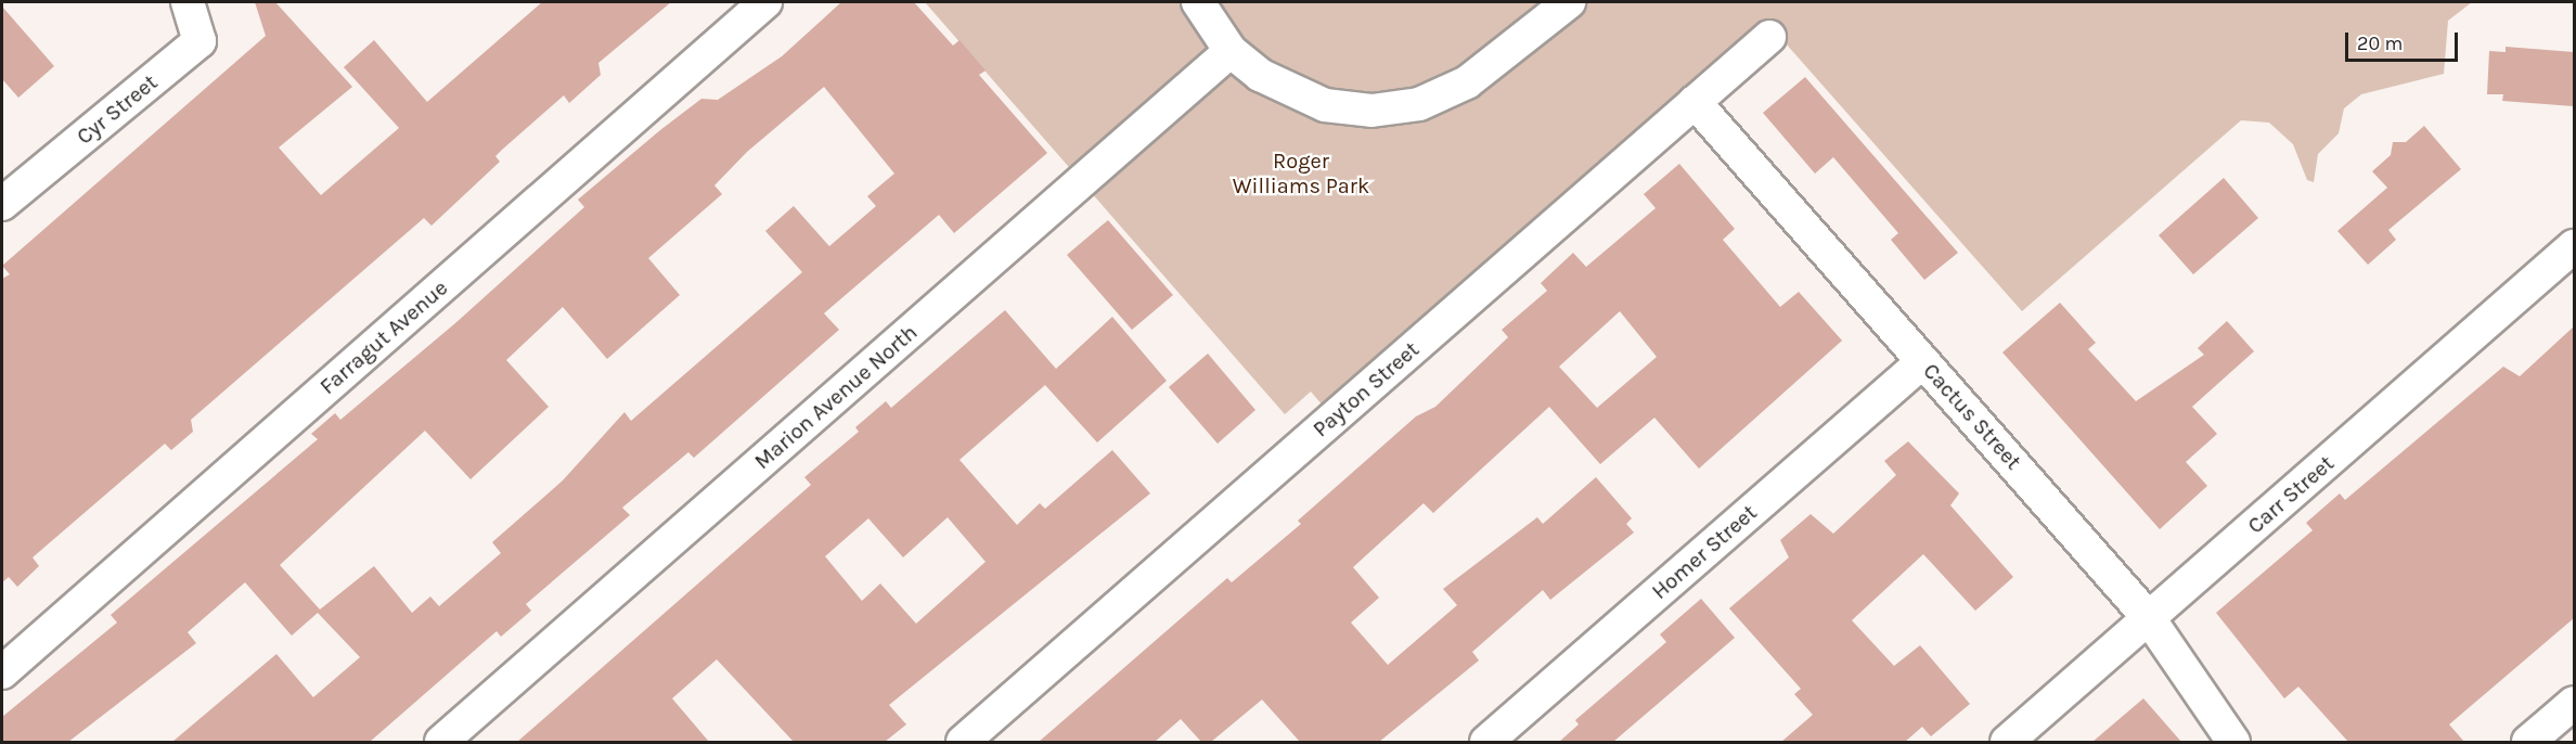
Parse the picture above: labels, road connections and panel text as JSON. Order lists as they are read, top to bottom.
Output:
{
  "streets": {
    "street": [
      "Cyr Street",
      "Farragut Avenue",
      "Payton Street",
      "Marion Avenue North",
      "Cactus Street",
      "Carr Street",
      "Homer Street"
    ]
  },
  "crossings": [
    ["Payton Street", "Cactus Street"],
    ["Cactus Street", "Carr Street"],
    ["Cactus Street", "Homer Street"]
  ],
  "parks": ["Roger Williams Park"],
  "scale_bar": "20 m"
}
